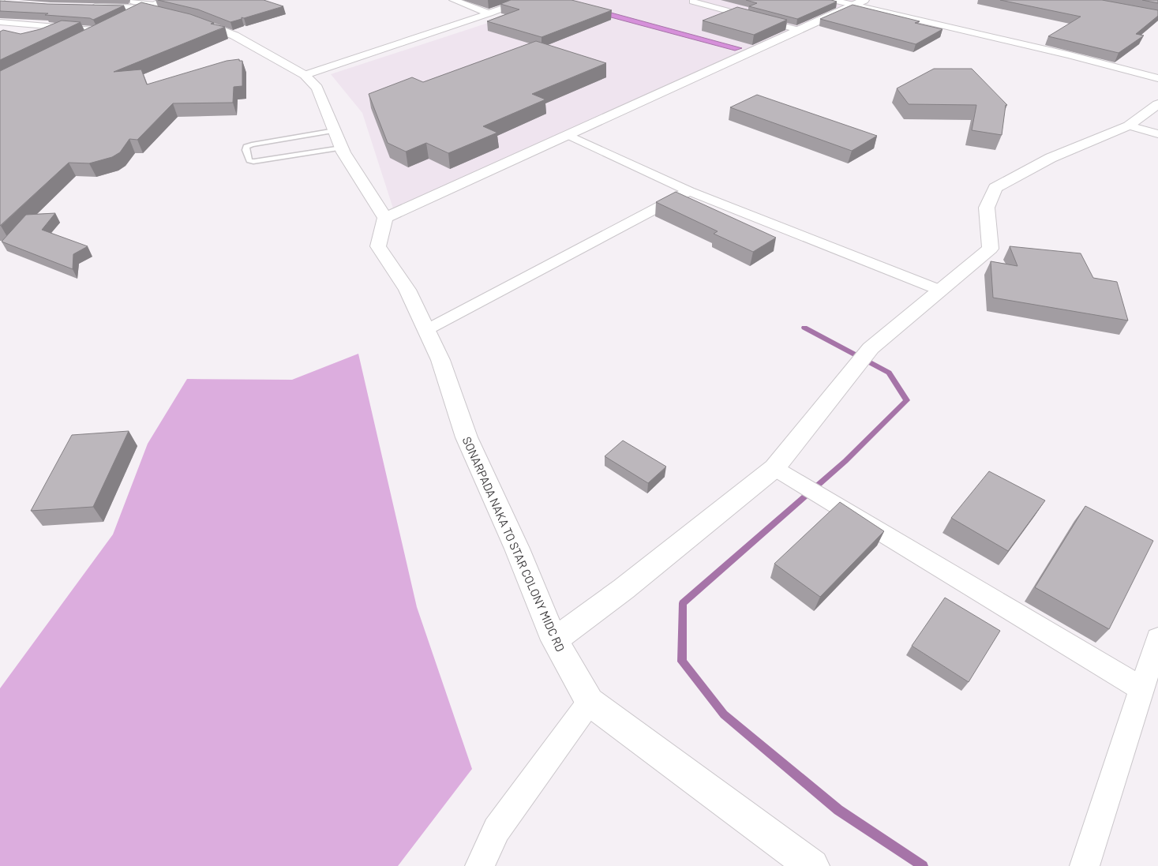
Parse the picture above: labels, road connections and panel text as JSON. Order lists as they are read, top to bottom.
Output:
{
  "streets": {
    "street": ["SONARPADA NAKA TO STAR COLONY MIDC RD"]
  }
}
